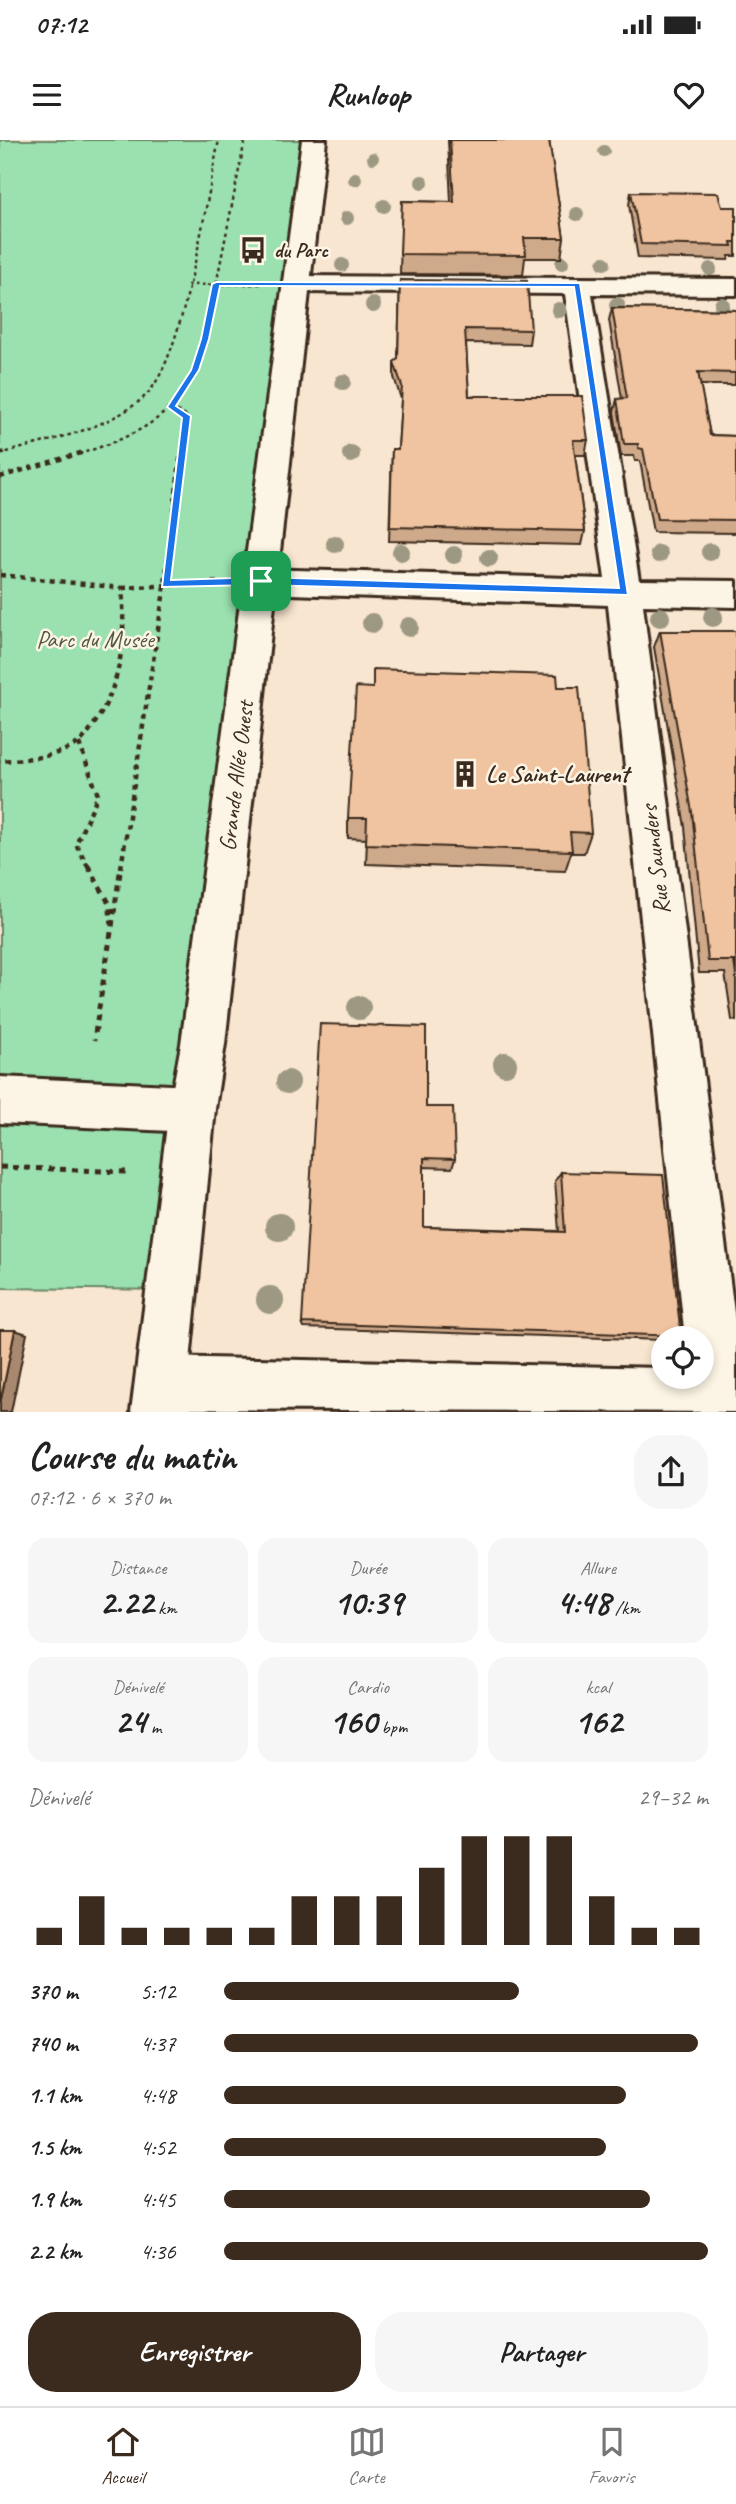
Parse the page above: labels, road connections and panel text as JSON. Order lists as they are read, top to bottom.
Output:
{
  "streets": {
    "street": ["Grande Allée Ouest", "Rue Saunders"]
  },
  "parks": ["Parc du Musée"],
  "places": {
    "bus stop": ["du Parc"],
    "building": ["Le Saint-Laurent"]
  },
  "page": {
    "status": "07:12",
    "header": "Runloop",
    "heading": ["Course du matin", "07:12 · 6 × 370 m"],
    "stats": [
      ["Distance", "2.22 km"],
      ["Durée", "10:39"],
      ["Allure", "4:48 /km"],
      ["Dénivelé", "24 m"],
      ["Cardio", "160 bpm"],
      ["kcal", "162"]
    ],
    "chart": ["Dénivelé", "29–32 m"],
    "list": [
      {
        "name": "370 m",
        "note": "5:12"
      },
      {
        "name": "740 m",
        "note": "4:37"
      },
      {
        "name": "1.1 km",
        "note": "4:48"
      },
      {
        "name": "1.5 km",
        "note": "4:52"
      },
      {
        "name": "1.9 km",
        "note": "4:45"
      },
      {
        "name": "2.2 km",
        "note": "4:36"
      }
    ],
    "buttons": ["Enregistrer", "Partager"],
    "tabs": ["Accueil", "Carte", "Favoris"]
  }
}
